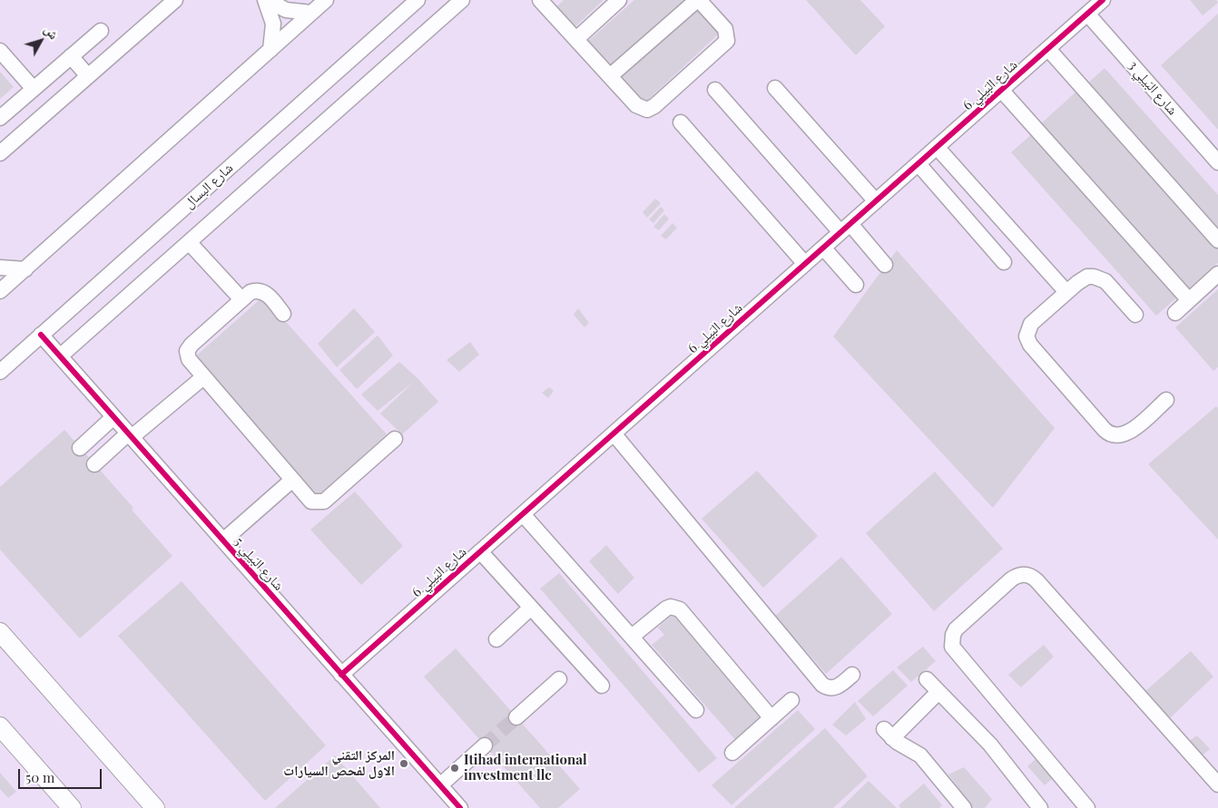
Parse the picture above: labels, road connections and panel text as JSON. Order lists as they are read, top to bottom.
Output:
{
  "streets": {
    "street": [
      "شارع البَيلِي 6",
      "شارع البَيلِي 3",
      "شارع البسال",
      "شارع البَيلِي 5"
    ]
  },
  "crossings": [
    ["شارع البَيلِي 6", "شارع البَيلِي 3"],
    ["شارع البَيلِي 6", "شارع البَيلِي 5"],
    ["شارع البسال", "شارع البَيلِي 5"]
  ],
  "places": ["المركز التقني الاول لفحص السيارات", "Itihad international investment llc"],
  "scale_bar": "50 m",
  "north": "top right"
}
